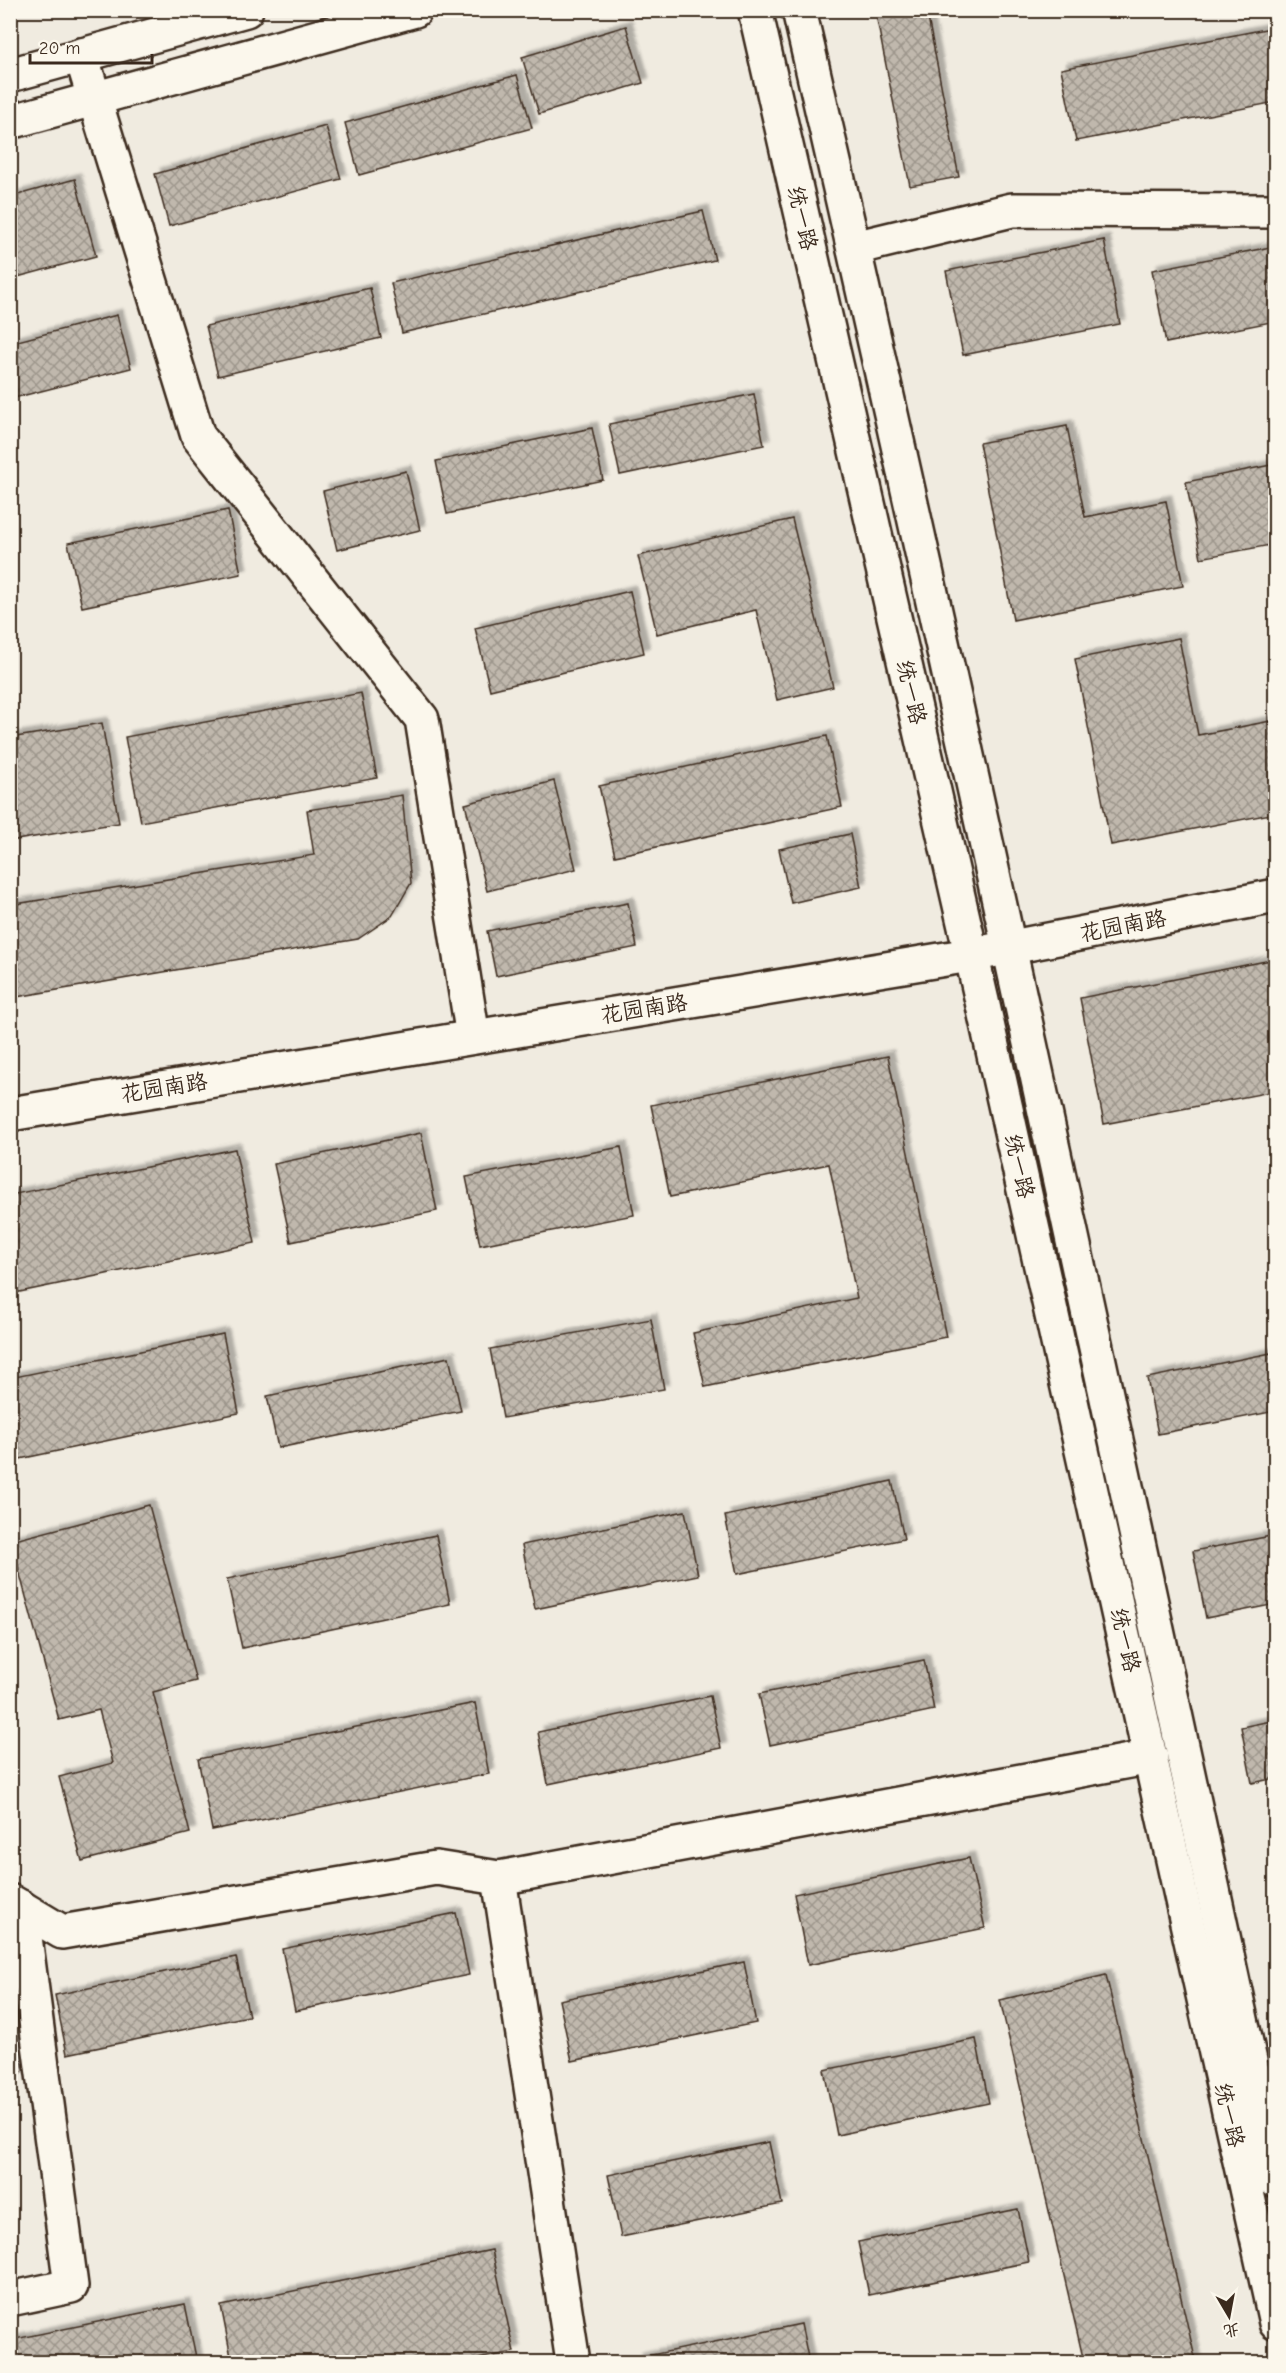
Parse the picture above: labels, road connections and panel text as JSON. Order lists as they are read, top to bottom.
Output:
{
  "streets": {
    "main road": ["统一路", "花园南路"]
  },
  "crossings": [
    ["统一路", "花园南路"]
  ],
  "scale_bar": "20 m",
  "north": "bottom"
}
